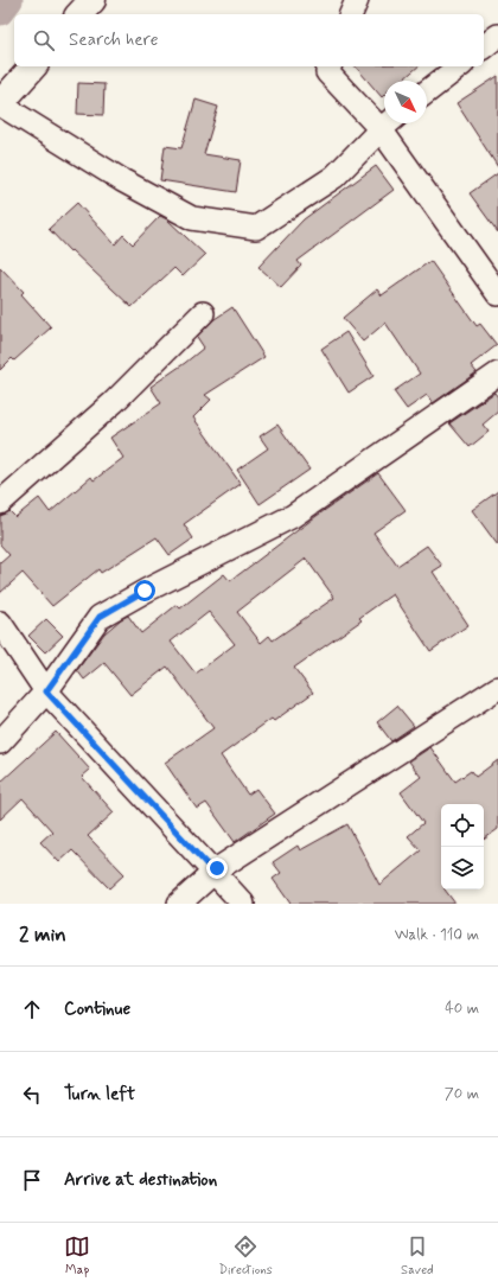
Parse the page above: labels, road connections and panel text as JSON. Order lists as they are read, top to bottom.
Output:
{
  "north": "bottom right",
  "page": {
    "search": "Search here",
    "heading": ["2 min", "Walk · 110 m"],
    "list": [
      ["Continue", "40 m"],
      ["Turn left", "70 m"],
      "Arrive at destination"
    ],
    "nav": ["Map", "Directions", "Saved"]
  }
}
